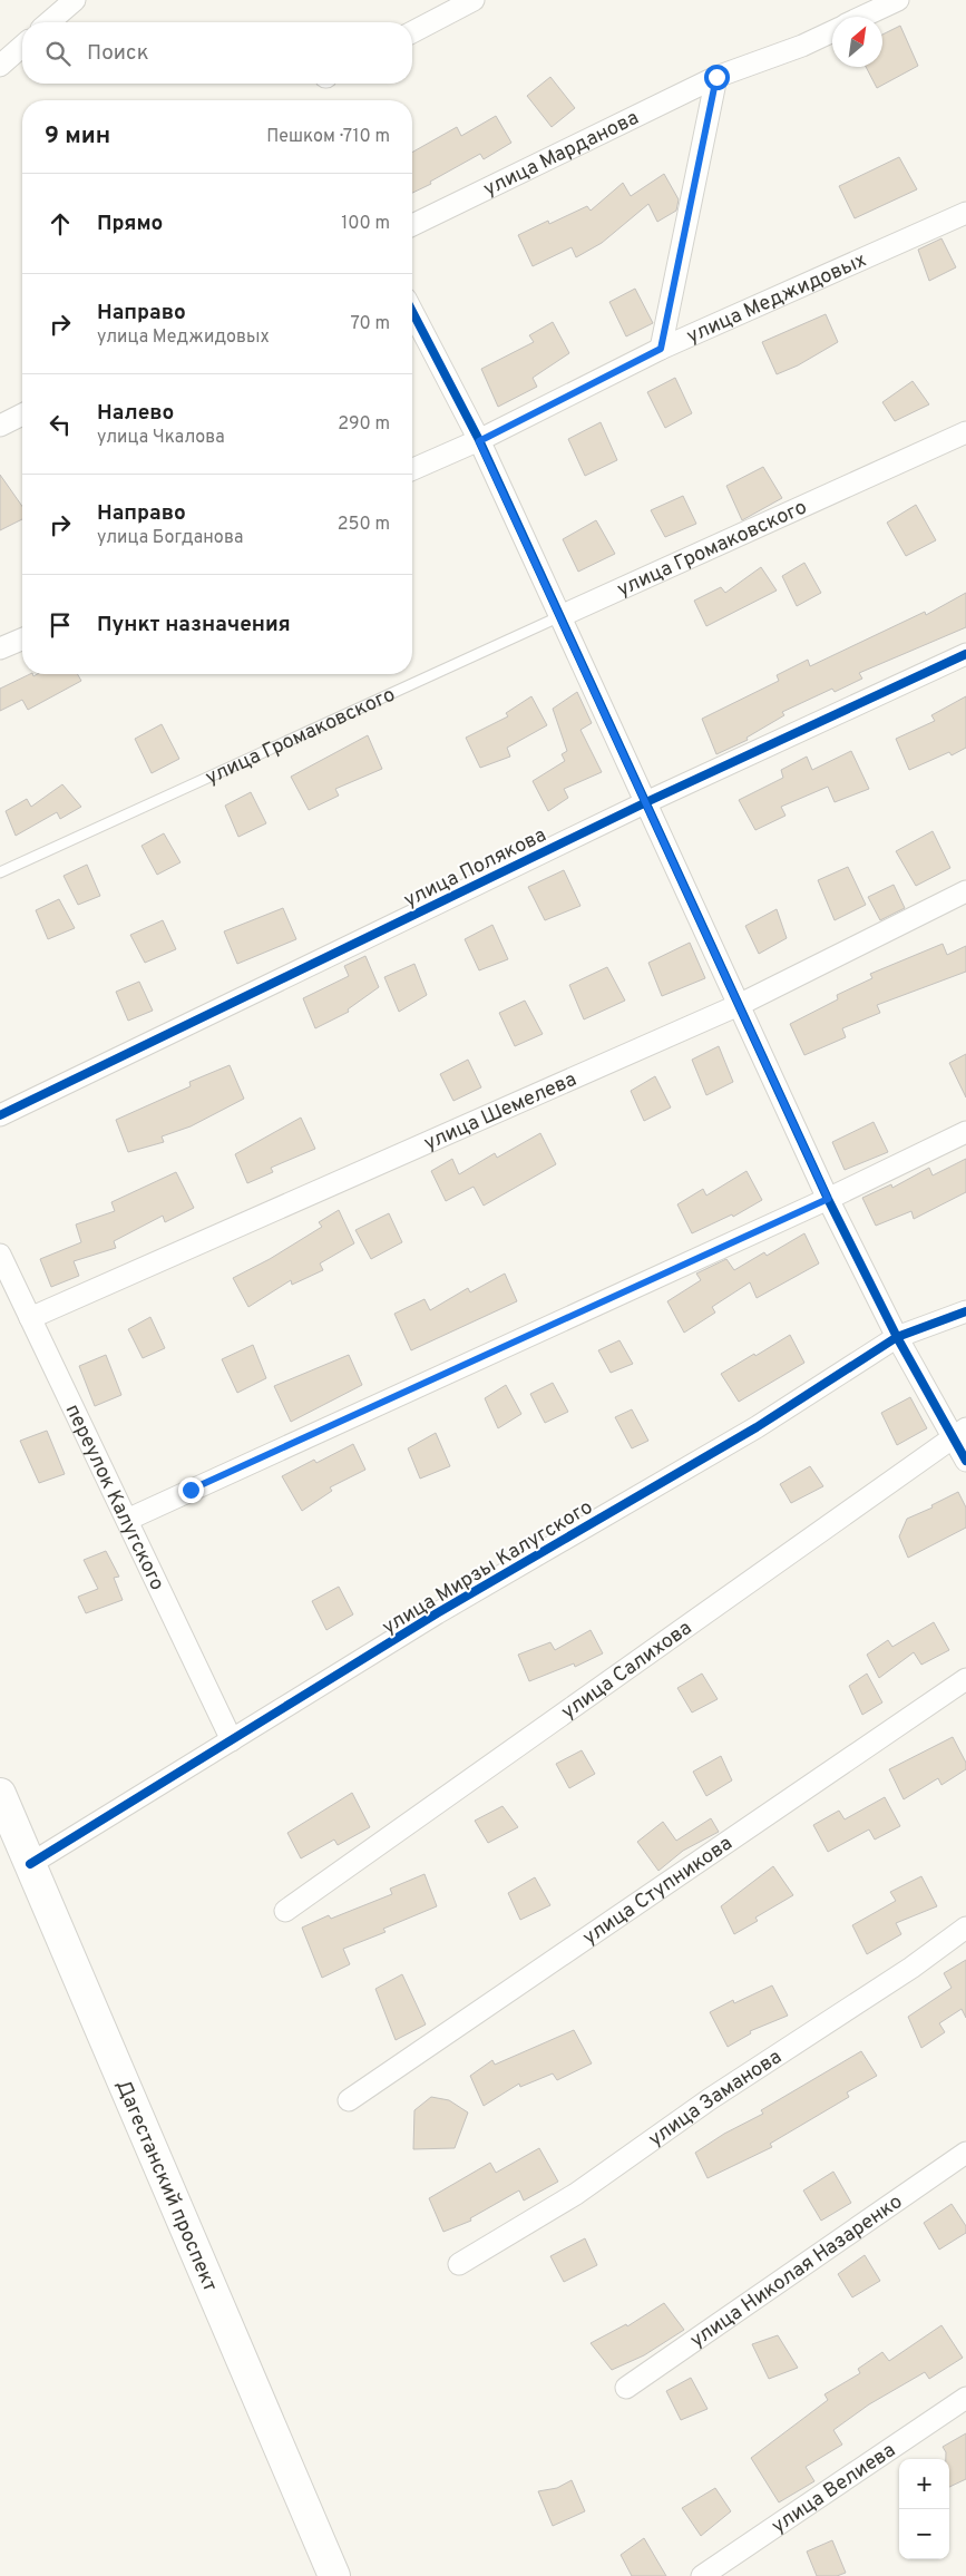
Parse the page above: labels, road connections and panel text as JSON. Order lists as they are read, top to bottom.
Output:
{
  "streets": {
    "highway": ["Дагестанский проспект"],
    "street": [
      "улица Марданова",
      "улица Меджидовых",
      "улица Громаковского",
      "улица Полякова",
      "улица Шемелева",
      "переулок Калугского",
      "улица Мирзы Калугского",
      "улица Салихова",
      "улица Ступникова",
      "улица Заманова",
      "улица Николая Назаренко",
      "улица Велиева"
    ]
  },
  "crossings": [
    ["улица Шемелева", "переулок Калугского"],
    ["переулок Калугского", "улица Мирзы Калугского"],
    ["улица Мирзы Калугского", "Дагестанский проспект"]
  ],
  "north": "top right",
  "page": {
    "search": "Поиск",
    "heading": ["9 мин", "Пешком · 710 m"],
    "list": [
      ["Прямо", "100 m"],
      ["Направо", "улица Меджидовых", "70 m"],
      ["Налево", "улица Чкалова", "290 m"],
      ["Направо", "улица Богданова", "250 m"],
      "Пункт назначения"
    ],
    "map_buttons": ["+", "−"]
  }
}
